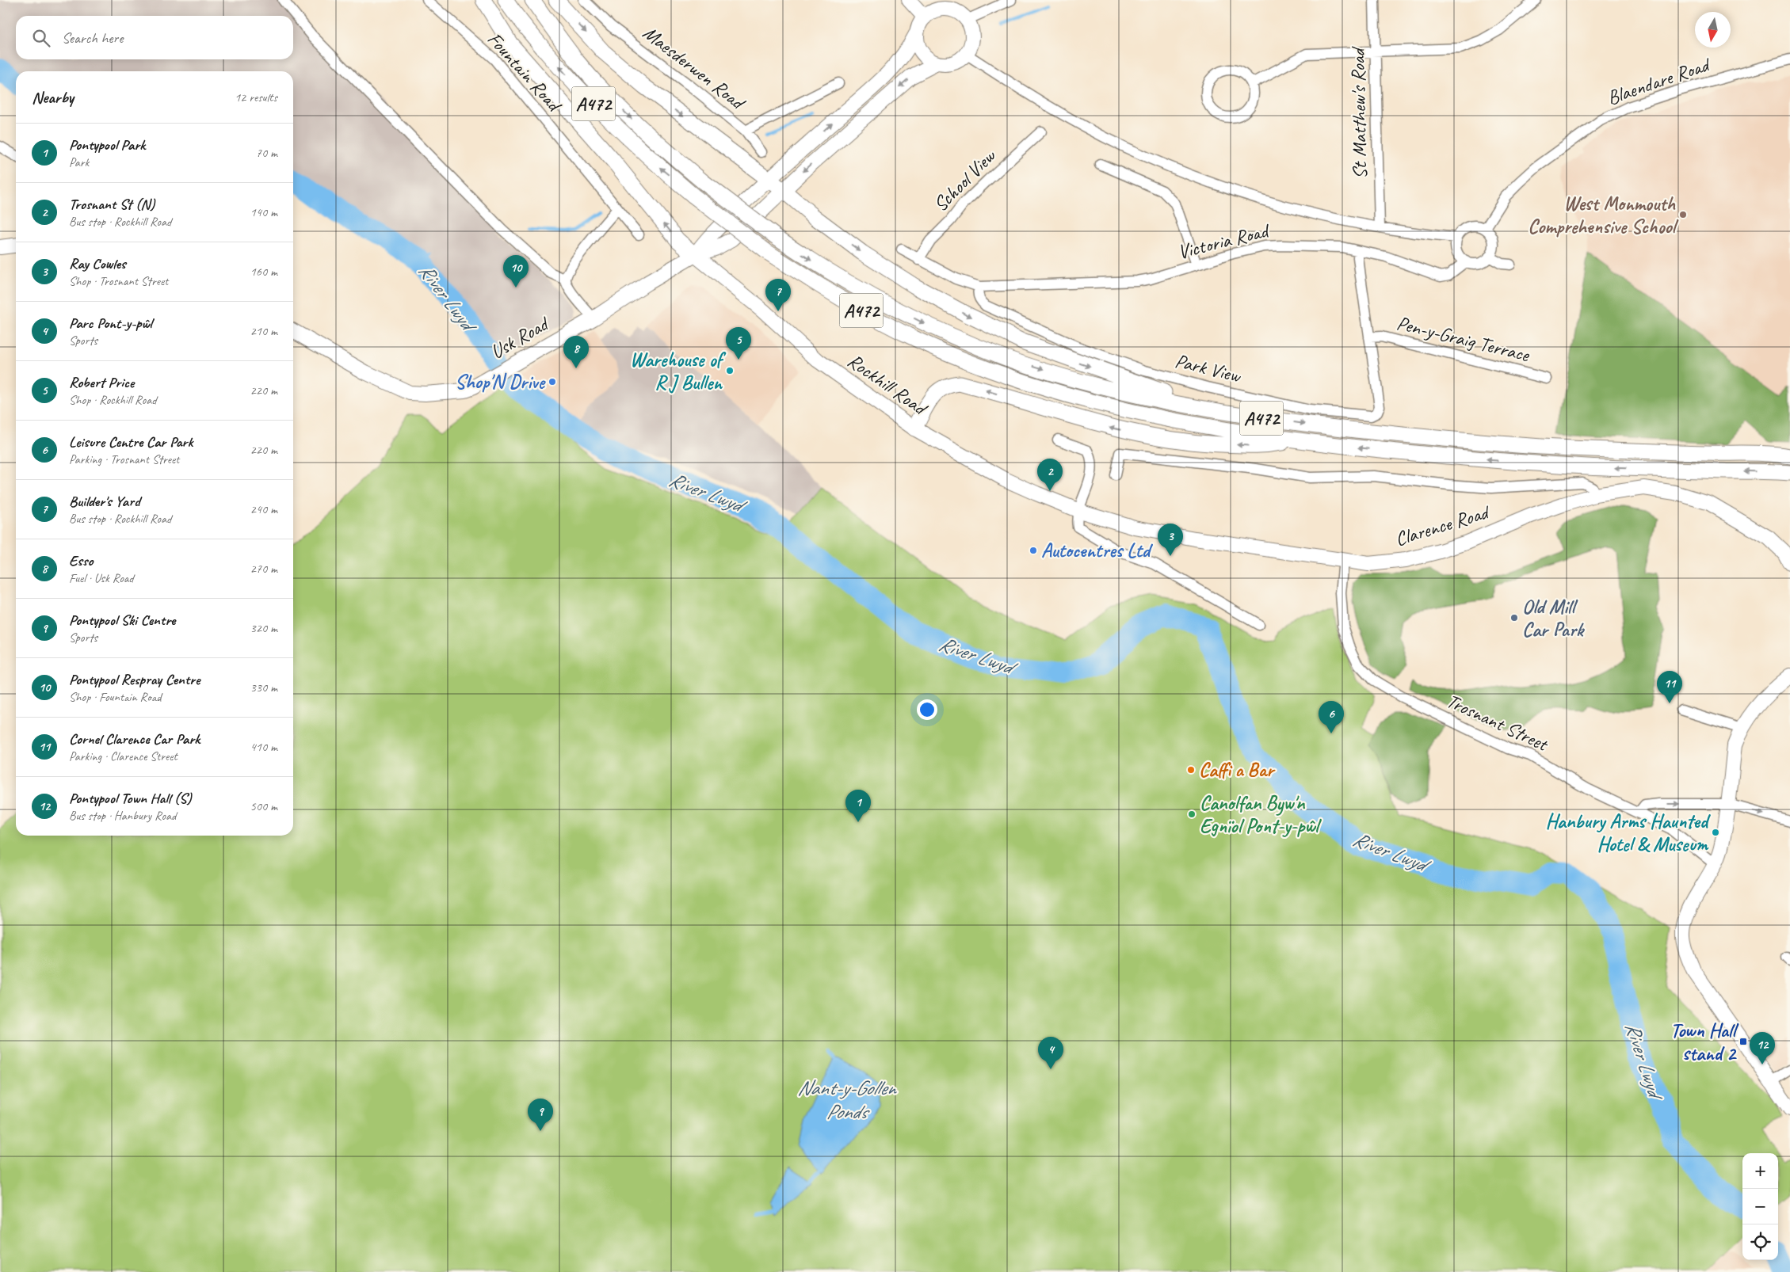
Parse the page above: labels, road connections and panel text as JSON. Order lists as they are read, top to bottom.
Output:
{
  "streets": {
    "main road": ["A472"],
    "street": [
      "Maesderwen Road",
      "Fountain Road",
      "Blaendare Road",
      "St Matthew's Road",
      "School View",
      "Victoria Road",
      "Usk Road",
      "Pen-y-Graig Terrace",
      "Park View",
      "Rockhill Road",
      "Clarence Road",
      "Trosnant Street"
    ]
  },
  "crossings": [
    ["Blaendare Road", "Victoria Road"],
    ["Victoria Road", "Park View"],
    ["Usk Road", "Rockhill Road"],
    ["Pen-y-Graig Terrace", "Park View"],
    ["Rockhill Road", "Clarence Road"],
    ["Clarence Road", "Trosnant Street"]
  ],
  "water": ["River Lwyd", "Nant-y-Gollen Ponds"],
  "places": {
    "other": [
      "West Monmouth Comprehensive School",
      "Warehouse of R J Bullen",
      "Shop'N Drive",
      "Autocentres Ltd",
      "Old Mill Car Park",
      "Caffi a Bar",
      "Canolfan Byw'n Egnïol Pont-y-pŵl",
      "Hanbury Arms Haunted Hotel & Museum"
    ],
    "transit": ["Town Hall stand 2"]
  },
  "north": "bottom",
  "page": {
    "search": "Search here",
    "heading": ["Nearby", "12 results"],
    "list": [
      {
        "mark": "1",
        "name": "Pontypool Park",
        "note": "Park",
        "value": "70 m"
      },
      {
        "mark": "2",
        "name": "Trosnant St (N)",
        "note": "Bus stop · Rockhill Road",
        "value": "140 m"
      },
      {
        "mark": "3",
        "name": "Ray Cowles",
        "note": "Shop · Trosnant Street",
        "value": "160 m"
      },
      {
        "mark": "4",
        "name": "Parc Pont-y-pŵl",
        "note": "Sports",
        "value": "210 m"
      },
      {
        "mark": "5",
        "name": "Robert Price",
        "note": "Shop · Rockhill Road",
        "value": "220 m"
      },
      {
        "mark": "6",
        "name": "Leisure Centre Car Park",
        "note": "Parking · Trosnant Street",
        "value": "220 m"
      },
      {
        "mark": "7",
        "name": "Builder's Yard",
        "note": "Bus stop · Rockhill Road",
        "value": "240 m"
      },
      {
        "mark": "8",
        "name": "Esso",
        "note": "Fuel · Usk Road",
        "value": "270 m"
      },
      {
        "mark": "9",
        "name": "Pontypool Ski Centre",
        "note": "Sports",
        "value": "320 m"
      },
      {
        "mark": "10",
        "name": "Pontypool Respray Centre",
        "note": "Shop · Fountain Road",
        "value": "330 m"
      },
      {
        "mark": "11",
        "name": "Cornel Clarence Car Park",
        "note": "Parking · Clarence Street",
        "value": "410 m"
      },
      {
        "mark": "12",
        "name": "Pontypool Town Hall (S)",
        "note": "Bus stop · Hanbury Road",
        "value": "500 m"
      }
    ],
    "pins": [
      "10",
      "7",
      "5",
      "8",
      "2",
      "3",
      "11",
      "6",
      "1",
      "12",
      "4",
      "9"
    ],
    "map_buttons": ["+", "−"]
  }
}
